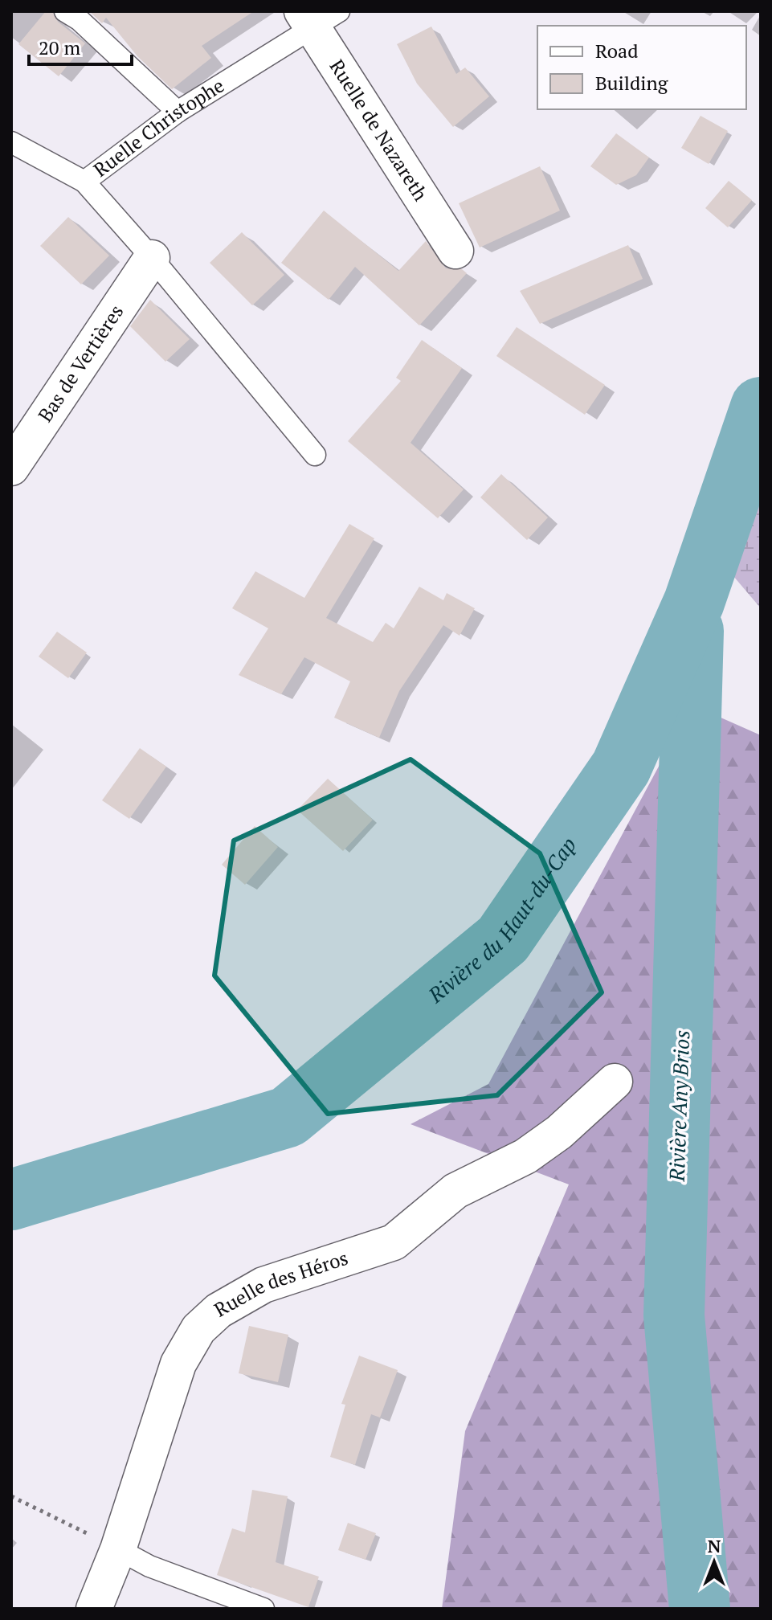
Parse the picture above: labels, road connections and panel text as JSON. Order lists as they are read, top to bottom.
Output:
{
  "streets": {
    "street": ["Ruelle de Nazareth", "Bas de Vertières", "Ruelle des Héros"],
    "lane": ["Ruelle Christophe"]
  },
  "crossings": [
    ["Ruelle Christophe", "Ruelle de Nazareth"]
  ],
  "water": ["Rivière du Haut-du-Cap", "Rivière Any Brios"],
  "legend": ["Road", "Building"],
  "scale_bar": "20 m",
  "north": "top"
}
